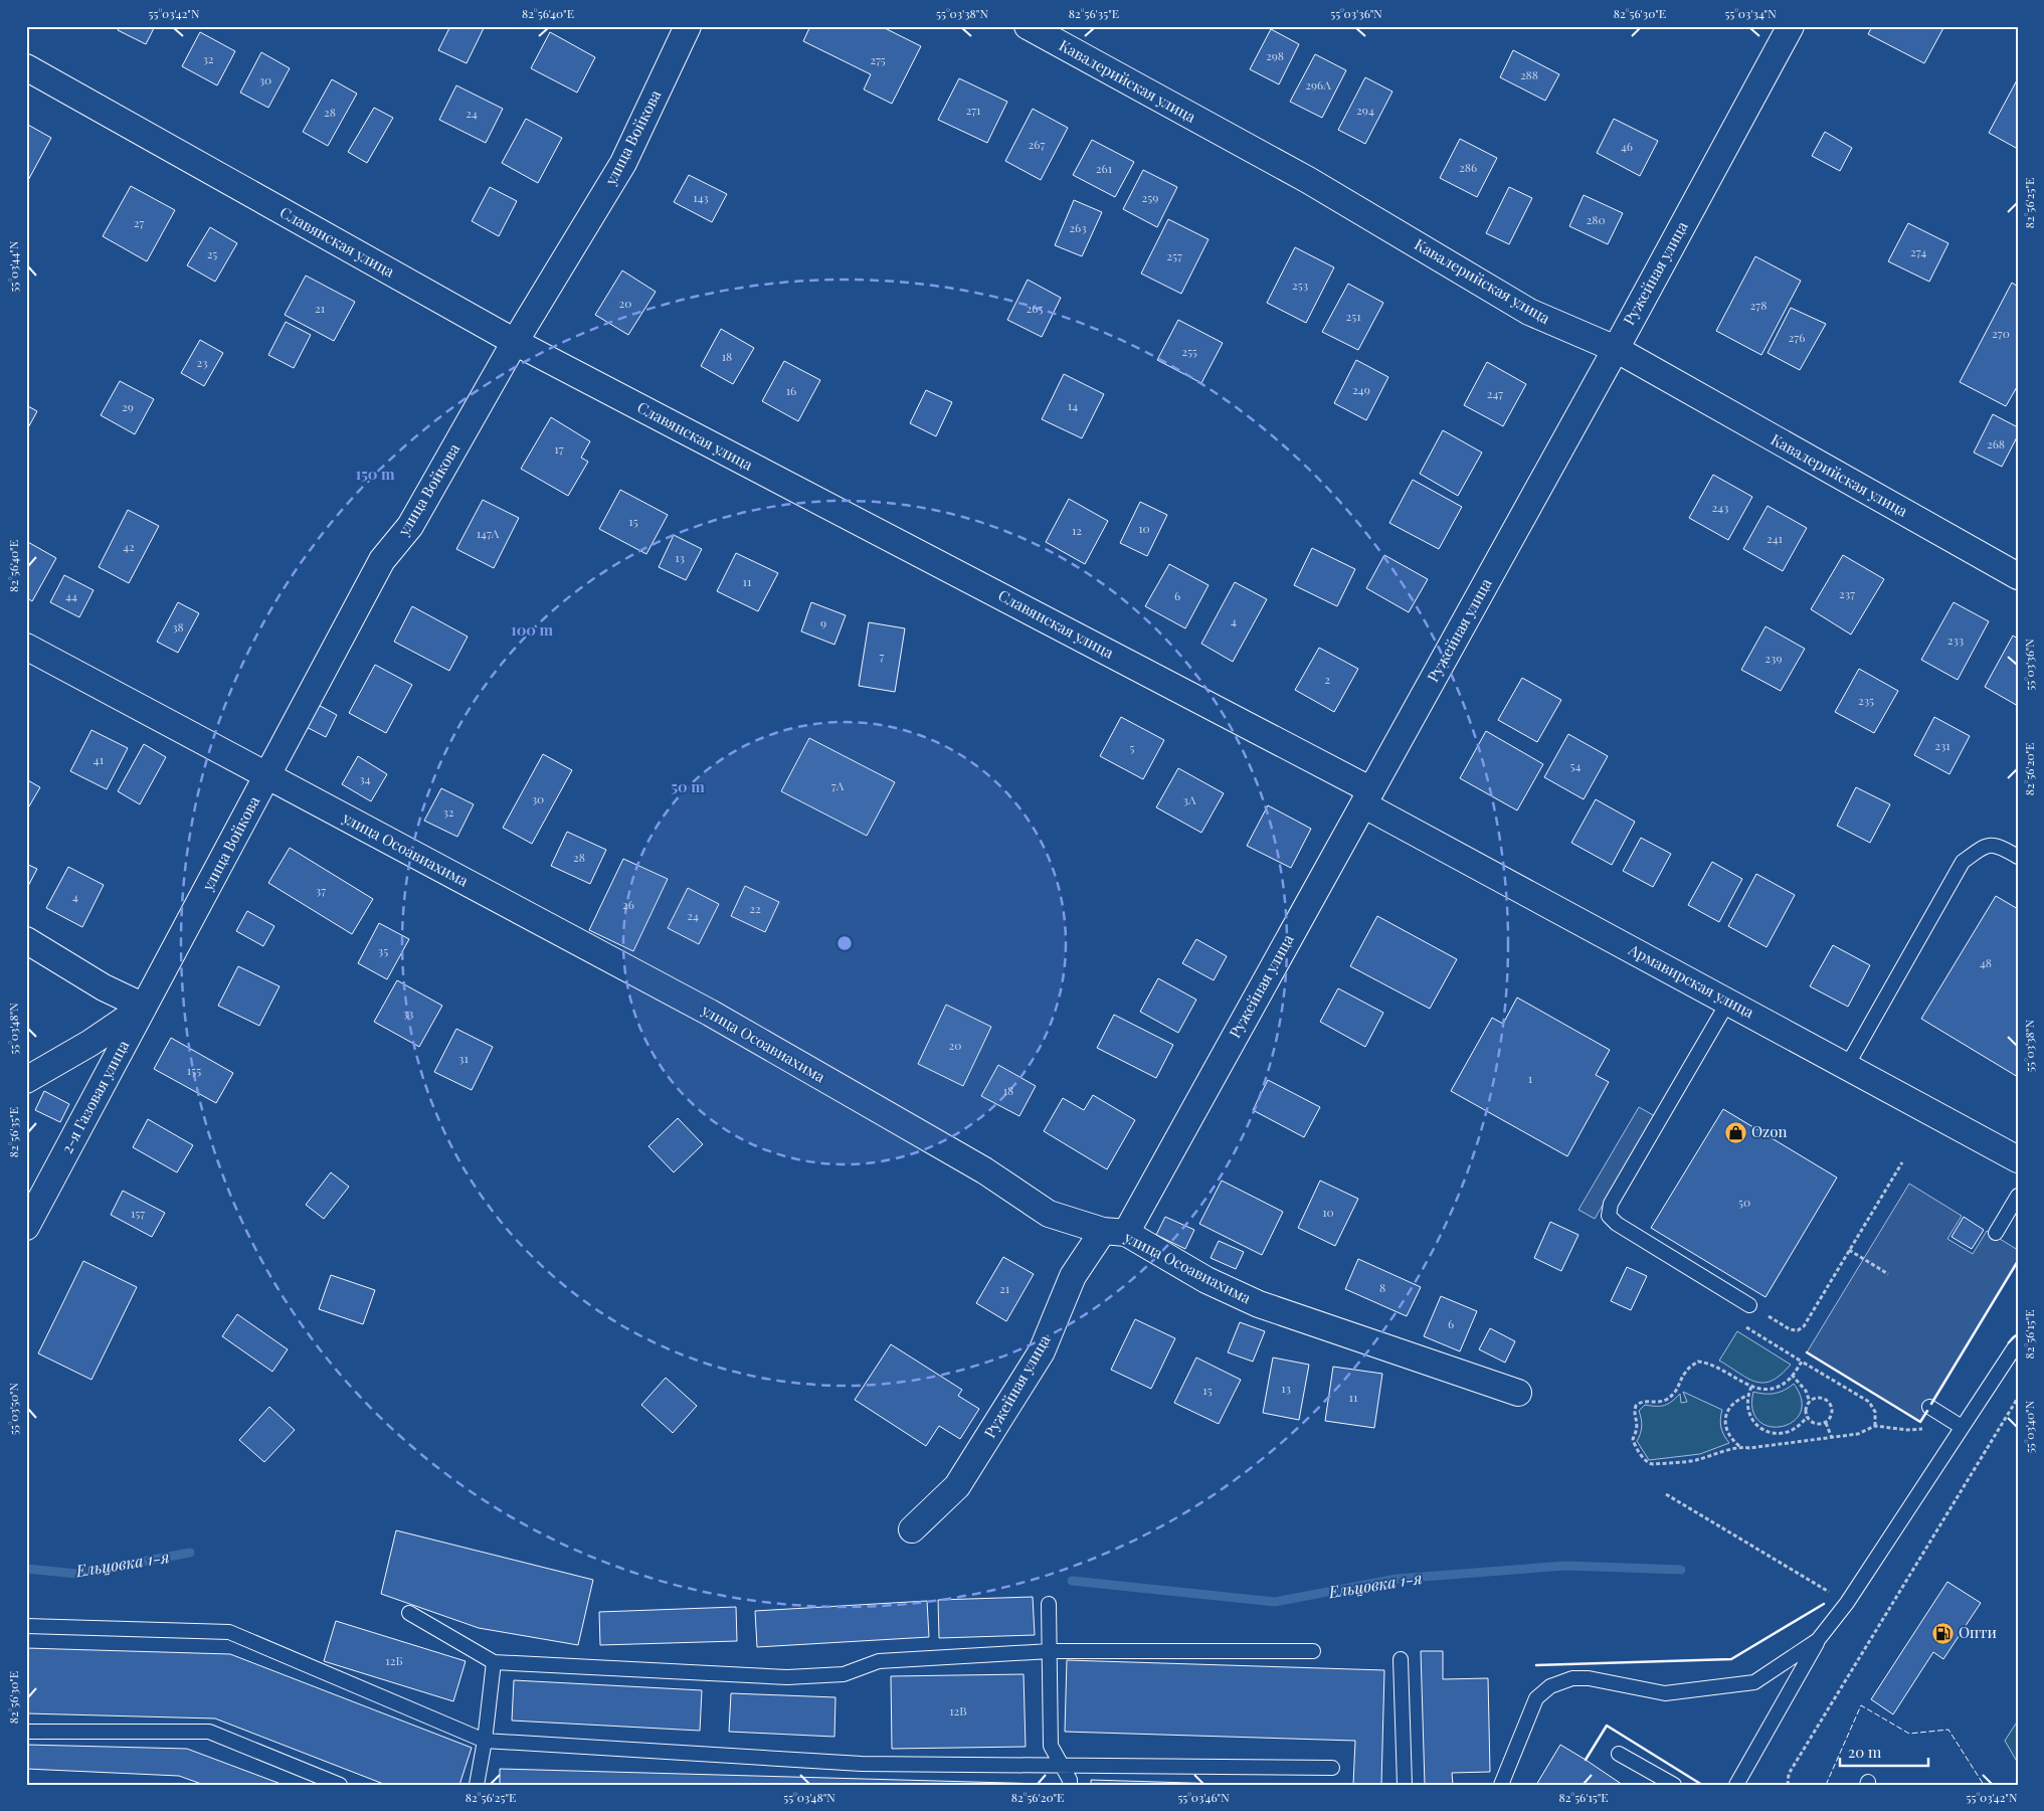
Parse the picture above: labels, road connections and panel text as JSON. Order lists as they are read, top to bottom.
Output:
{
  "streets": {
    "street": [
      "Кавалерийская улица",
      "улица Войкова",
      "Славянская улица",
      "Ружейная улица",
      "улица Осоавиахима",
      "Армавирская улица",
      "2-я Газовая улица"
    ]
  },
  "crossings": [
    ["Кавалерийская улица", "Ружейная улица"],
    ["улица Войкова", "Славянская улица"],
    ["улица Войкова", "улица Осоавиахима"],
    ["улица Войкова", "2-я Газовая улица"],
    ["Славянская улица", "Ружейная улица"],
    ["Славянская улица", "Армавирская улица"],
    ["Ружейная улица", "улица Осоавиахима"],
    ["Ружейная улица", "Армавирская улица"]
  ],
  "water": ["Ельцовка 1-я"],
  "places": {
    "shop": ["Ozon"],
    "fuel station": ["Опти"]
  },
  "house_numbers": [
    "298",
    "32",
    "275",
    "288",
    "30",
    "296А",
    "271",
    "294",
    "28",
    "24",
    "267",
    "46",
    "286",
    "261",
    "143",
    "259",
    "280",
    "27",
    "263",
    "274",
    "25",
    "257",
    "253",
    "20",
    "278",
    "21",
    "265",
    "251",
    "270",
    "276",
    "255",
    "18",
    "23",
    "249",
    "16",
    "247",
    "14",
    "29",
    "268",
    "17",
    "243",
    "15",
    "10",
    "12",
    "147А",
    "241",
    "42",
    "13",
    "11",
    "237",
    "44",
    "6",
    "4",
    "9",
    "38",
    "233",
    "7",
    "239",
    "2",
    "235",
    "231",
    "5",
    "41",
    "54",
    "34",
    "7А",
    "30",
    "3А",
    "32",
    "28",
    "37",
    "4",
    "26",
    "22",
    "24",
    "35",
    "48",
    "33",
    "20",
    "31",
    "155",
    "1",
    "18",
    "50",
    "10",
    "157",
    "8",
    "21",
    "6",
    "13",
    "15",
    "11",
    "12Б",
    "12В"
  ],
  "scale_bar": "20 m",
  "coordinates": [
    "55°03'42\"N",
    "82°56'40\"E",
    "55°03'38\"N",
    "82°56'35\"E",
    "55°03'36\"N",
    "82°56'30\"E",
    "55°03'34\"N",
    "82°56'25\"E",
    "55°03'44\"N",
    "82°56'20\"E",
    "55°03'48\"N",
    "82°56'15\"E",
    "55°03'50\"N",
    "55°03'40\"N",
    "55°03'46\"N"
  ],
  "rings": ["150 m", "100 m", "50 m"]
}
